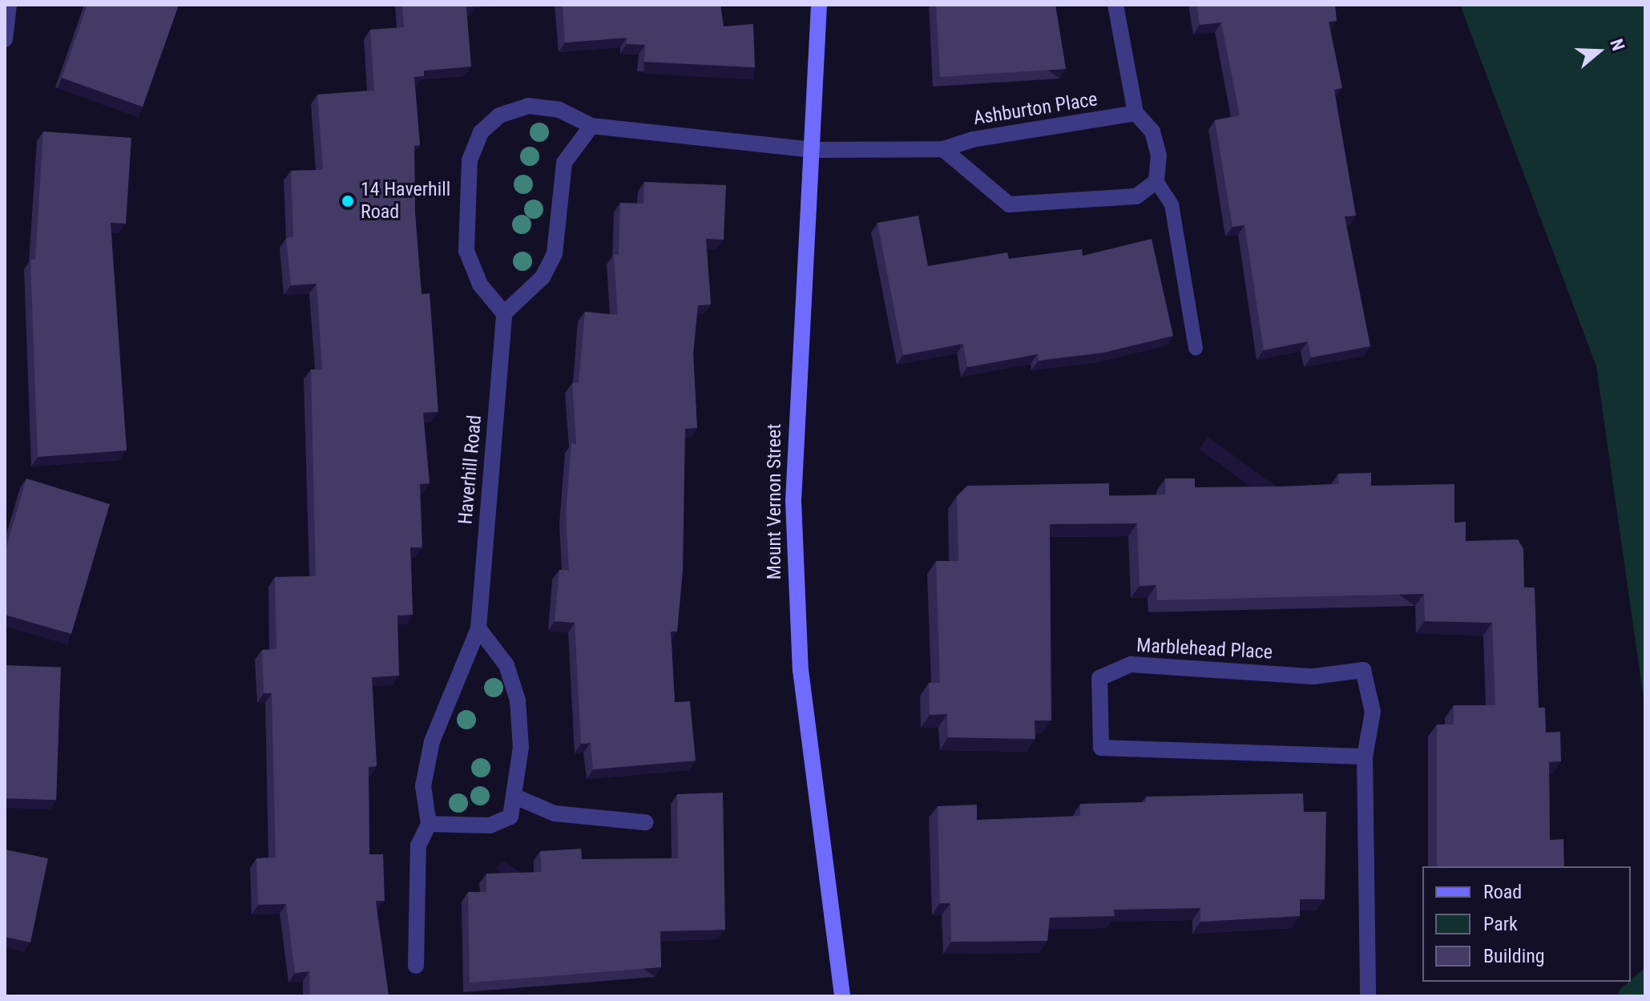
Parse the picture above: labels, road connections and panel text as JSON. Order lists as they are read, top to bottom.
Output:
{
  "streets": {
    "street": [
      "Ashburton Place",
      "Haverhill Road",
      "Mount Vernon Street",
      "Marblehead Place"
    ]
  },
  "crossings": [
    ["Ashburton Place", "Mount Vernon Street"]
  ],
  "places": ["14 Haverhill Road"],
  "legend": ["Road", "Park", "Building"],
  "north": "right"
}
